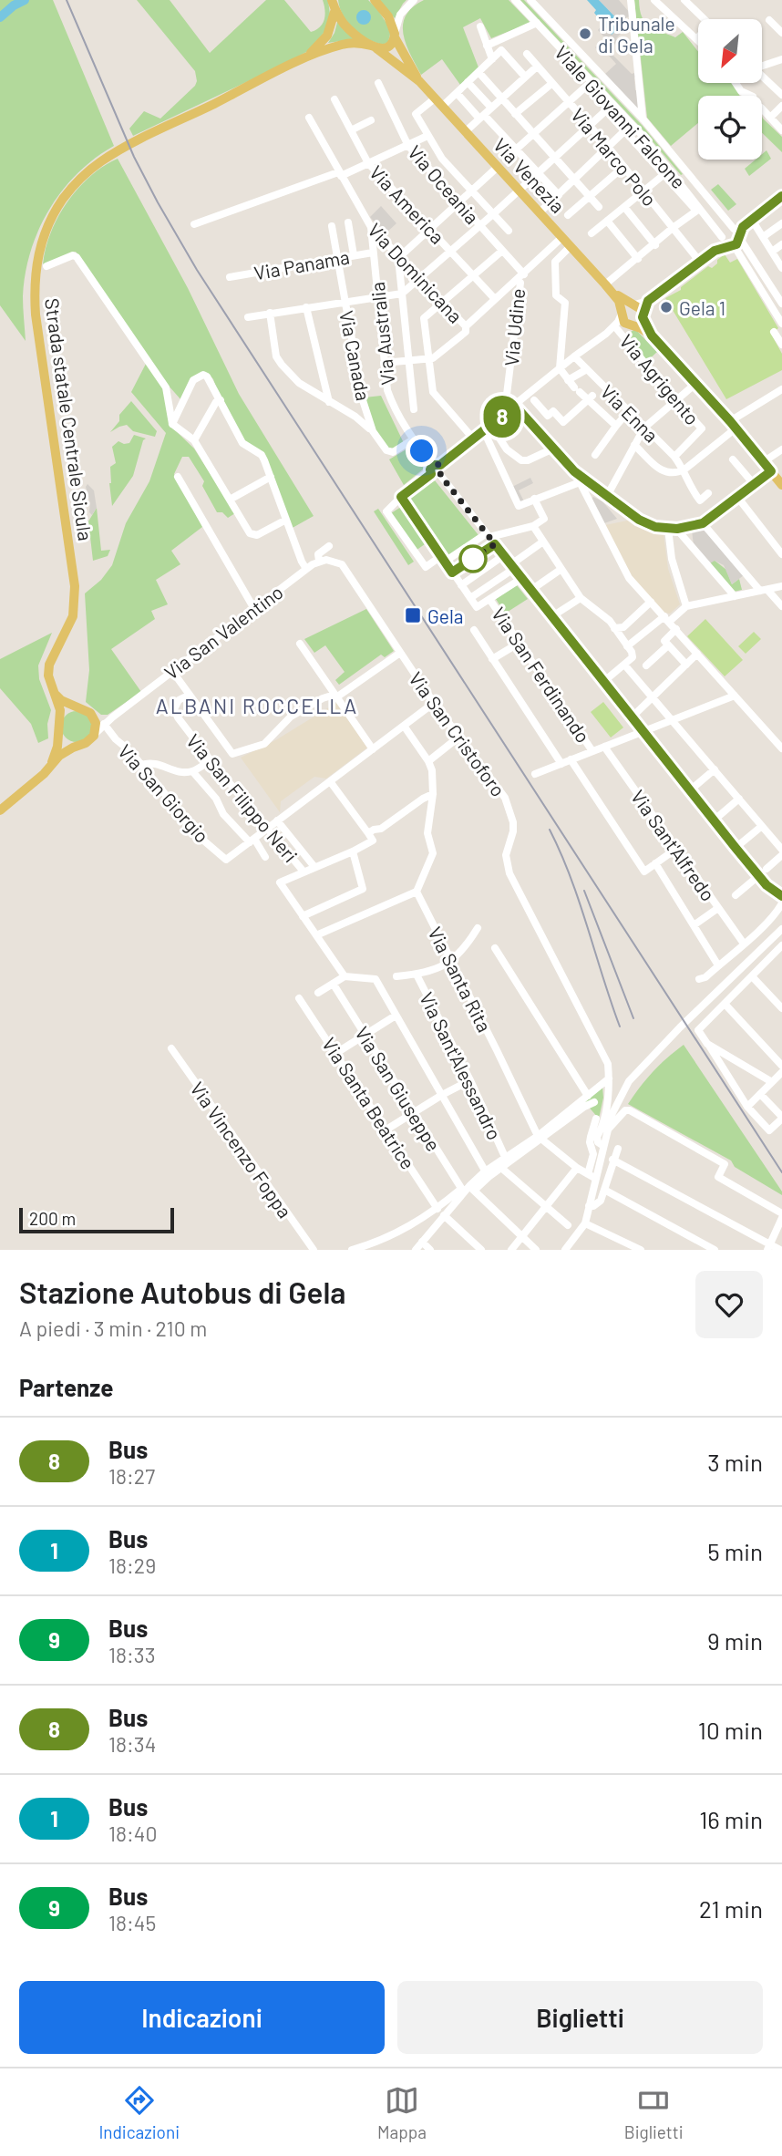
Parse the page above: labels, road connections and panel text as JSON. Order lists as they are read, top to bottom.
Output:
{
  "streets": {
    "main road": ["Via Venezia", "Strada statale Centrale Sicula"],
    "street": [
      "Viale Giovanni Falcone",
      "Via Marco Polo",
      "Via Oceania",
      "Via America",
      "Via Panama",
      "Via Dominicana",
      "Via Udine",
      "Via Australia",
      "Via Canada",
      "Via Agrigento",
      "Via Enna",
      "Via San Valentino",
      "Via San Ferdinando",
      "Via San Cristoforo",
      "Via San Giorgio",
      "Via San Filippo Neri",
      "Via Sant'Alfredo",
      "Via Santa Rita",
      "Via Sant'Alessandro",
      "Via San Giuseppe",
      "Via Santa Beatrice",
      "Via Vincenzo Foppa"
    ]
  },
  "crossings": [
    ["Via Venezia", "Strada statale Centrale Sicula"],
    ["Via Oceania", "Via Udine"],
    ["Via Panama", "Via Australia"],
    ["Via Panama", "Via Canada"],
    ["Via Dominicana", "Via Australia"],
    ["Via Australia", "Via Canada"],
    ["Via Agrigento", "Via Enna"],
    ["Strada statale Centrale Sicula", "Via San Valentino"],
    ["Via San Valentino", "Via San Cristoforo"],
    ["Via San Valentino", "Via San Giorgio"]
  ],
  "districts": ["ALBANI ROCCELLA"],
  "places": {
    "other": ["Tribunale di Gela", "Gela 1"],
    "transit": ["Gela"]
  },
  "lines": ["bus line 8"],
  "scale_bar": "200 m",
  "north": "bottom left",
  "page": {
    "on_map": "8",
    "scale": "200 m",
    "heading": [
      ["Stazione Autobus di Gela", "A piedi · 3 min · 210 m"],
      "Partenze"
    ],
    "list": [
      {
        "mark": "8",
        "name": "Bus",
        "note": "18:27",
        "value": "3 min"
      },
      {
        "mark": "1",
        "name": "Bus",
        "note": "18:29",
        "value": "5 min"
      },
      {
        "mark": "9",
        "name": "Bus",
        "note": "18:33",
        "value": "9 min"
      },
      {
        "mark": "8",
        "name": "Bus",
        "note": "18:34",
        "value": "10 min"
      },
      {
        "mark": "1",
        "name": "Bus",
        "note": "18:40",
        "value": "16 min"
      },
      {
        "mark": "9",
        "name": "Bus",
        "note": "18:45",
        "value": "21 min"
      }
    ],
    "buttons": ["Indicazioni", "Biglietti"],
    "tabs": ["Indicazioni", "Mappa", "Biglietti"]
  }
}
